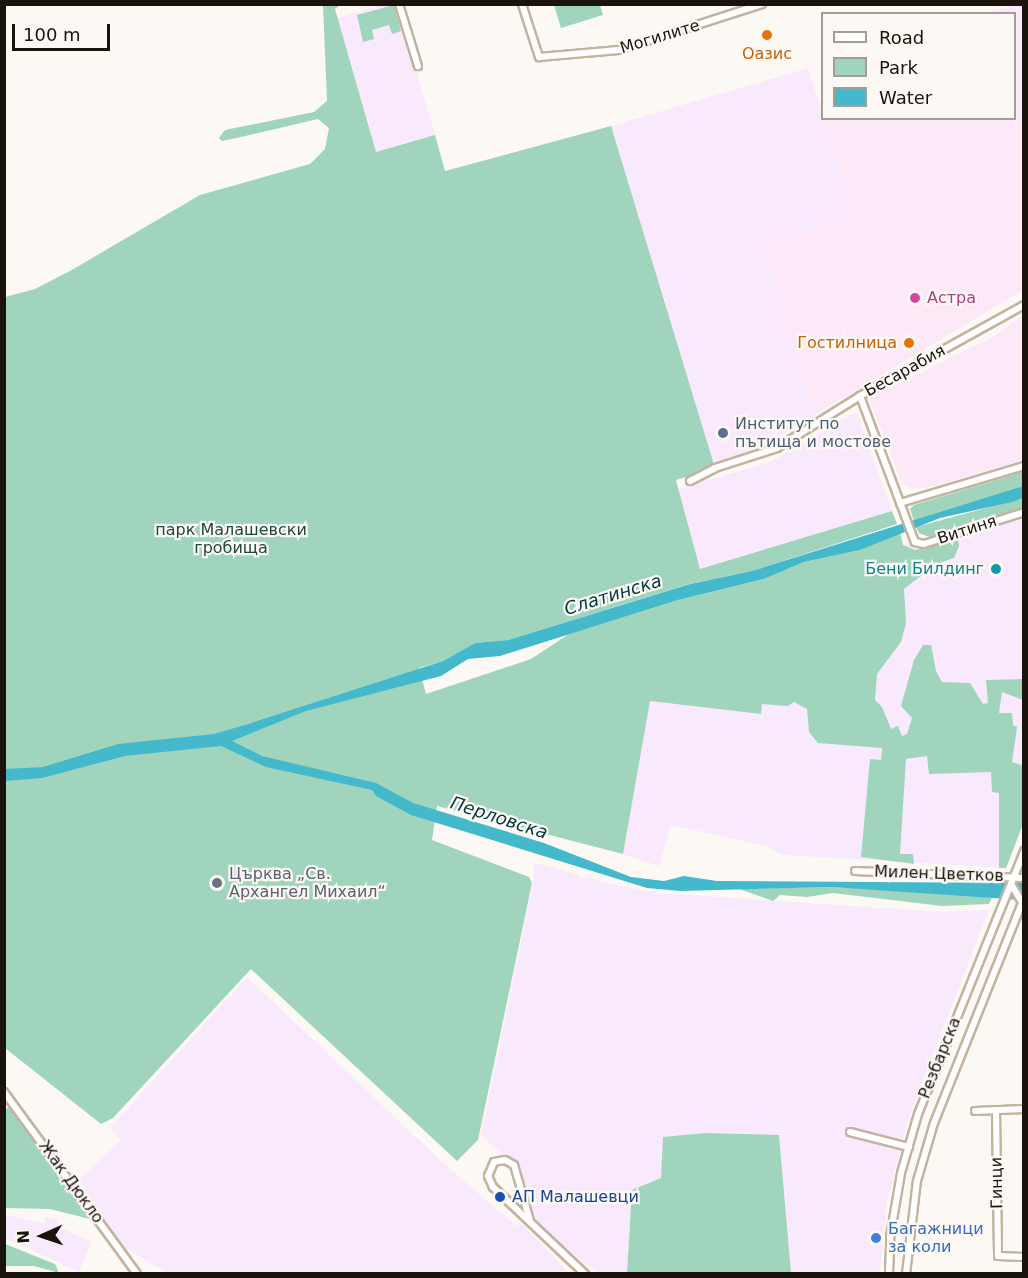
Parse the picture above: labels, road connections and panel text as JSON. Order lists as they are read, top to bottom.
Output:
{
  "streets": {
    "street": [
      "Могилите",
      "Бесарабия",
      "Витиня",
      "Милен Цветков",
      "Резбарска",
      "Жак Дюкло",
      "Гинци"
    ]
  },
  "crossings": [
    ["Бесарабия", "Витиня"],
    ["Милен Цветков", "Резбарска"]
  ],
  "water": ["Слатинска", "Перловска"],
  "parks": ["парк Малашевски гробища"],
  "places": [
    "Оазис",
    "Астра",
    "Гостилница",
    "Институт по пътища и мостове",
    "Бени Билдинг",
    "Църква „Св. Архангел Михаил“",
    "АП Малашевци",
    "Багажници за коли"
  ],
  "legend": ["Road", "Park", "Water"],
  "scale_bar": "100 m",
  "north": "left"
}
